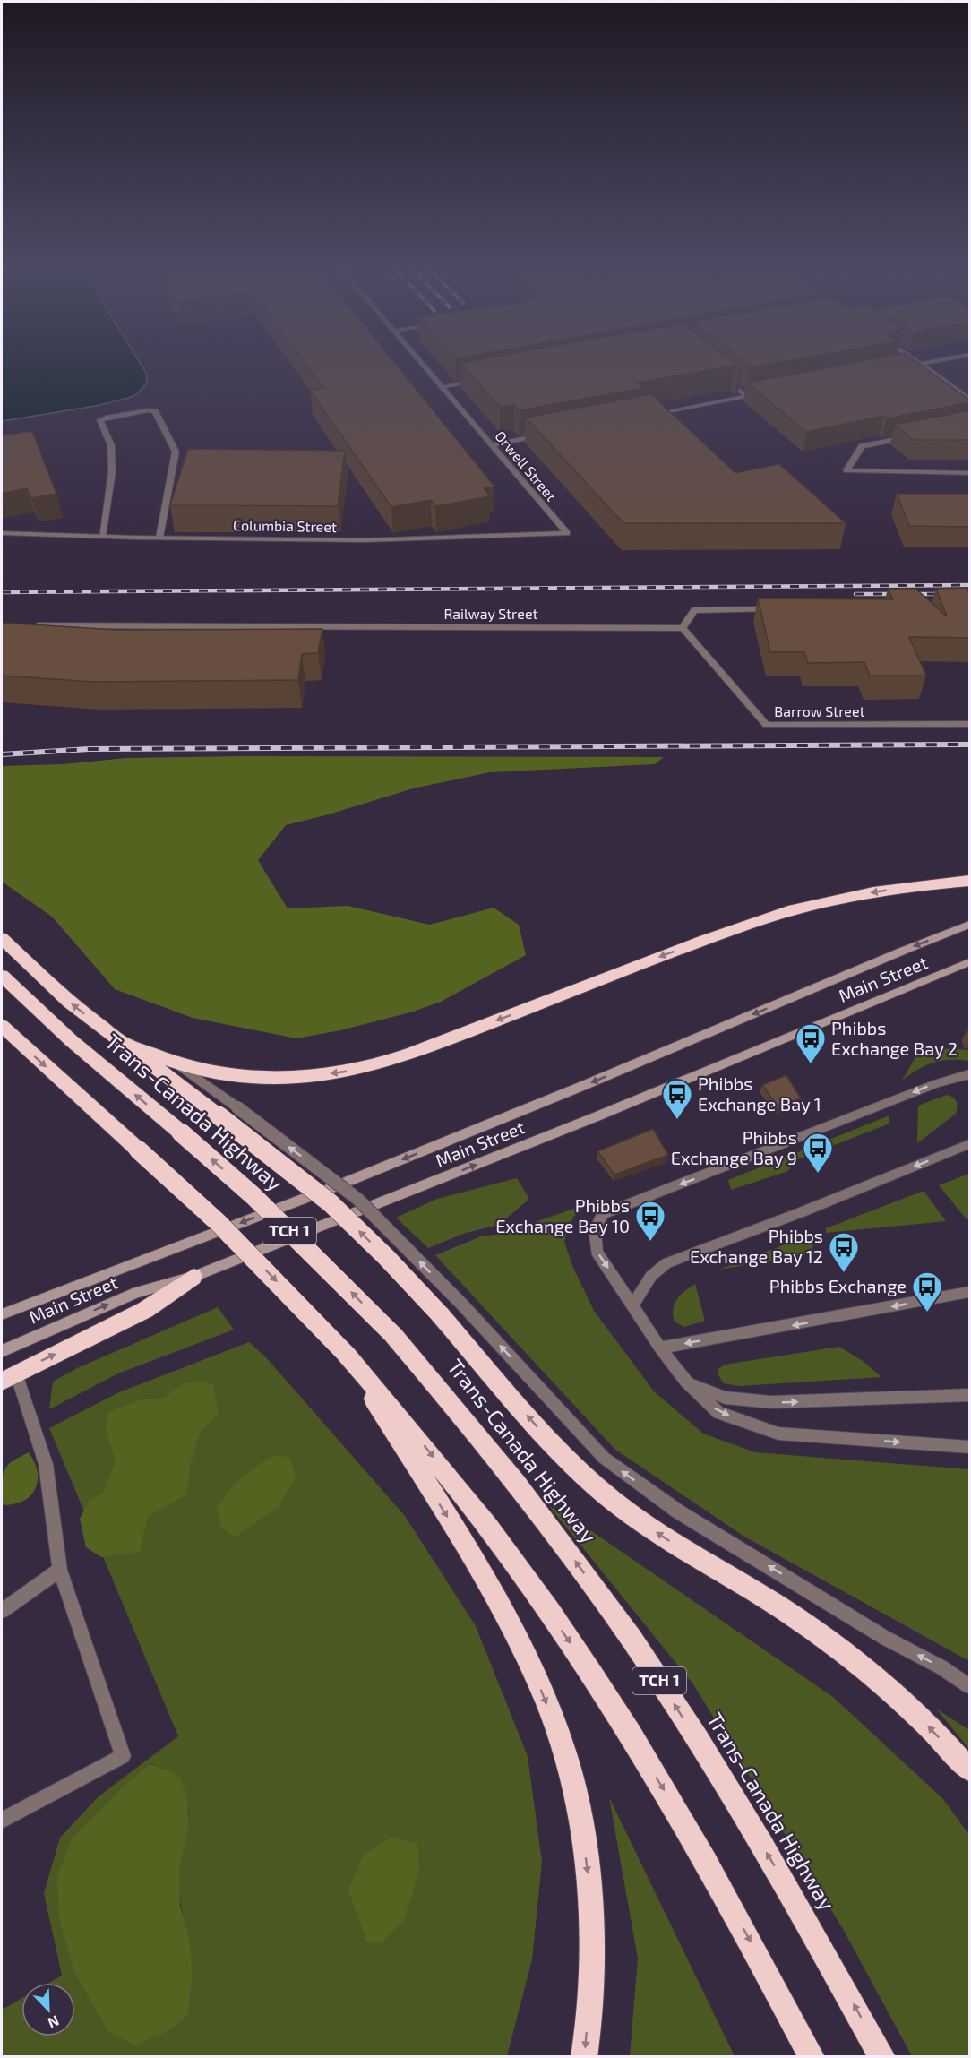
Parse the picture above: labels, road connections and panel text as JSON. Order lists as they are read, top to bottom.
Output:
{
  "streets": {
    "highway": ["Trans-Canada Highway", "TCH 1"],
    "main road": ["Main Street"],
    "street": [
      "Orwell Street",
      "Columbia Street",
      "Railway Street",
      "Barrow Street"
    ]
  },
  "crossings": [
    ["Orwell Street", "Columbia Street"],
    ["Railway Street", "Barrow Street"]
  ],
  "places": {
    "bus stop": [
      "Phibbs Exchange Bay 2",
      "Phibbs Exchange Bay 1",
      "Phibbs Exchange Bay 9",
      "Phibbs Exchange Bay 10",
      "Phibbs Exchange Bay 12",
      "Phibbs Exchange"
    ]
  },
  "north": "bottom right"
}
